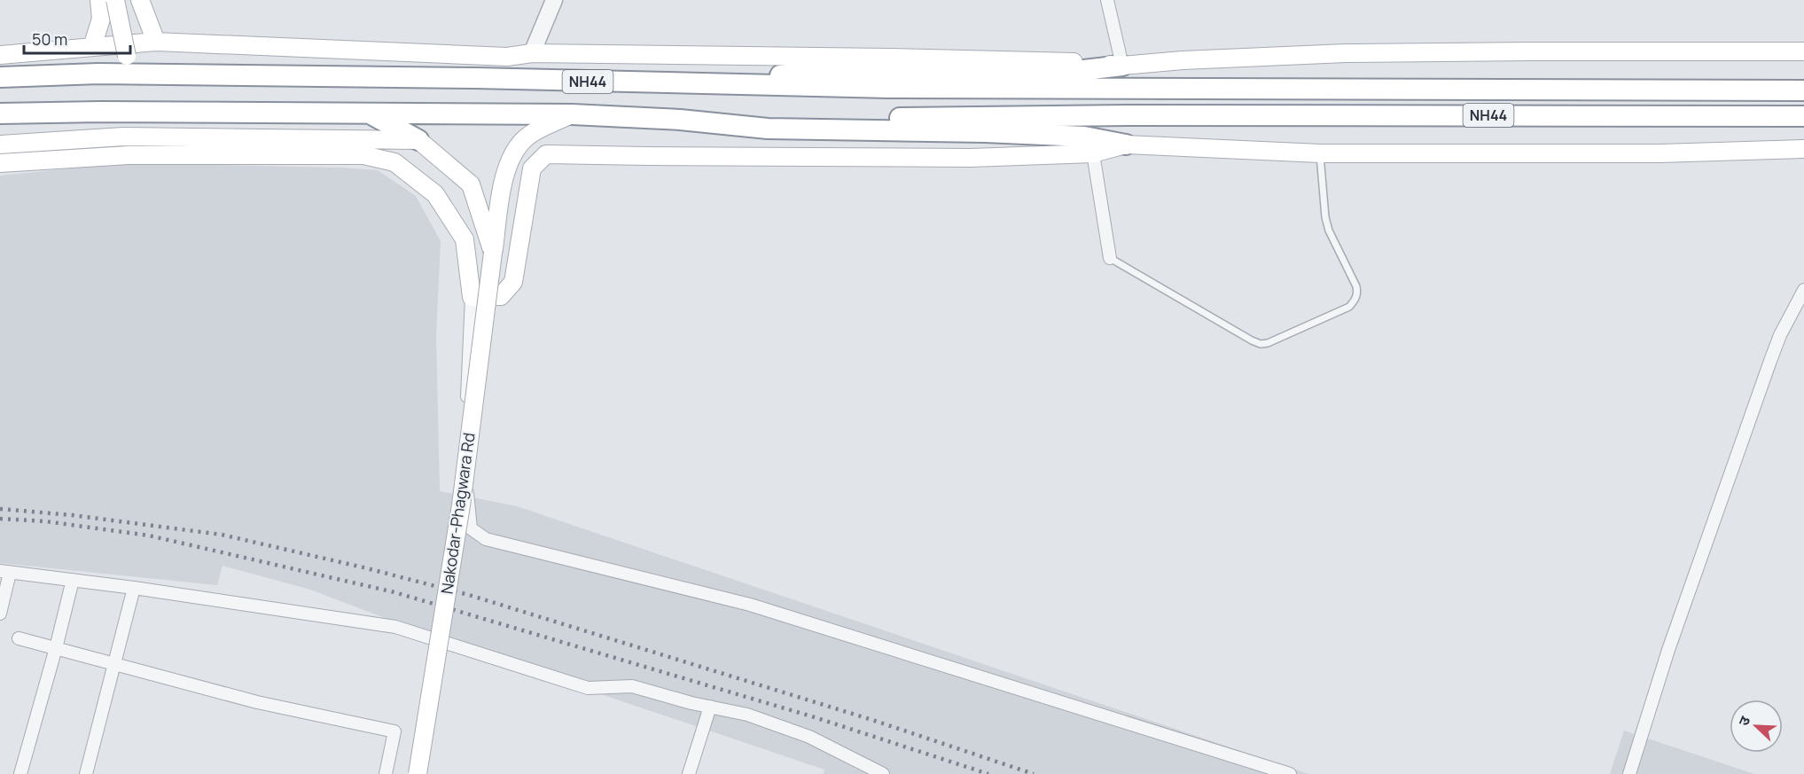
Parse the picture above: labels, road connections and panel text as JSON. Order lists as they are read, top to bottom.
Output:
{
  "streets": {
    "highway": ["NH44"],
    "main road": ["Nakodar-Phagwara Rd"]
  },
  "crossings": [
    ["NH44", "Nakodar-Phagwara Rd"]
  ],
  "scale_bar": "50 m",
  "north": "top left"
}
